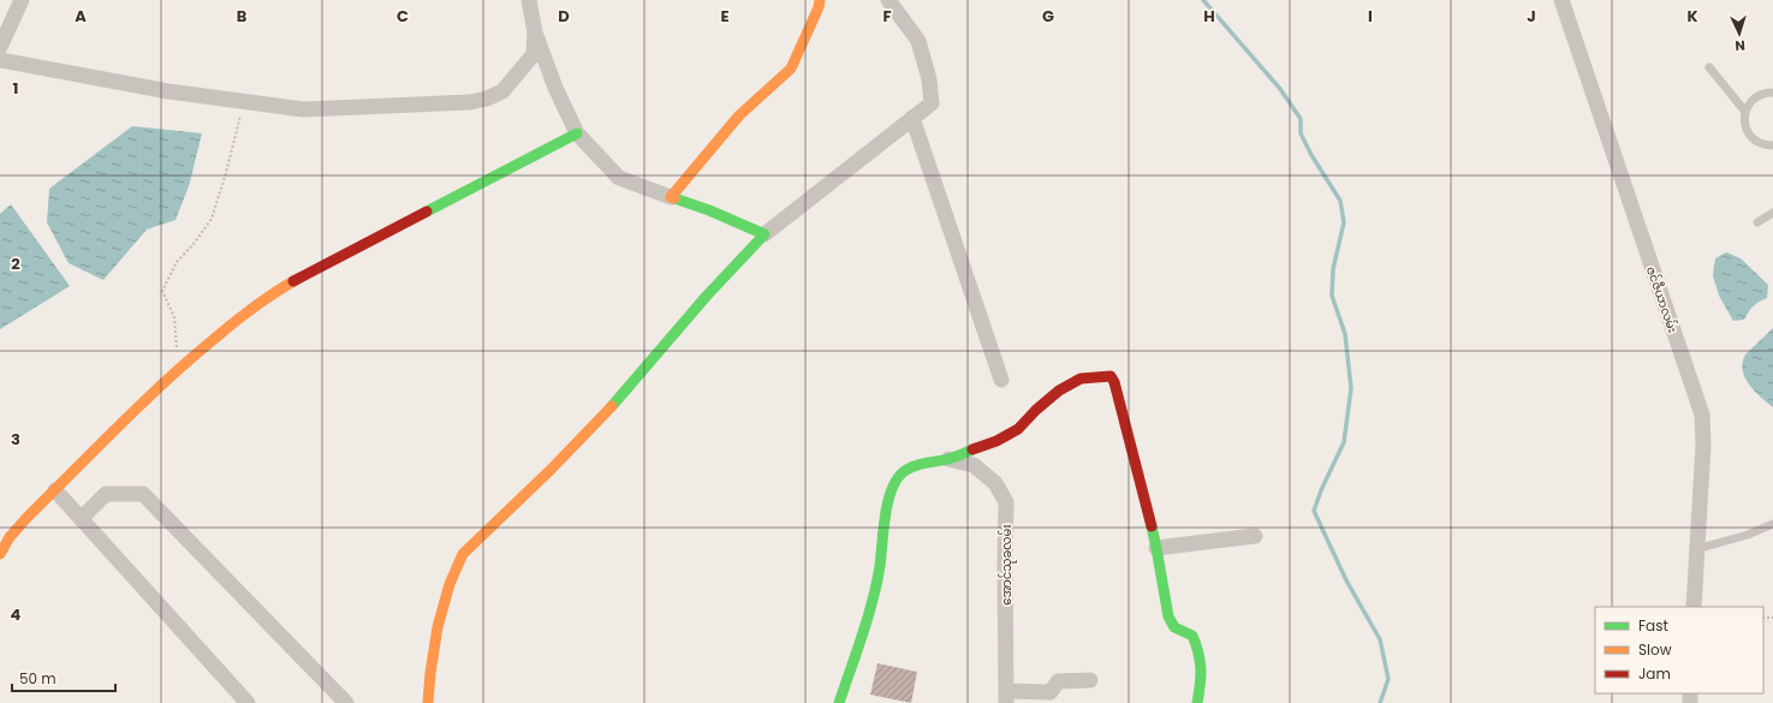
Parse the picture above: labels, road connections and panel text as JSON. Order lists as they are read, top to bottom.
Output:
{
  "streets": {
    "street": ["ဇင်ဇီယာလမ်း", "အောင်သုခလမ်း"]
  },
  "legend": ["Fast", "Slow", "Jam"],
  "scale_bar": "50 m",
  "north": "bottom",
  "grid": {
    "columns": [
      "A",
      "B",
      "C",
      "D",
      "E",
      "F",
      "G",
      "H",
      "I",
      "J",
      "K"
    ],
    "rows": [
      "1",
      "2",
      "3",
      "4"
    ]
  }
}
